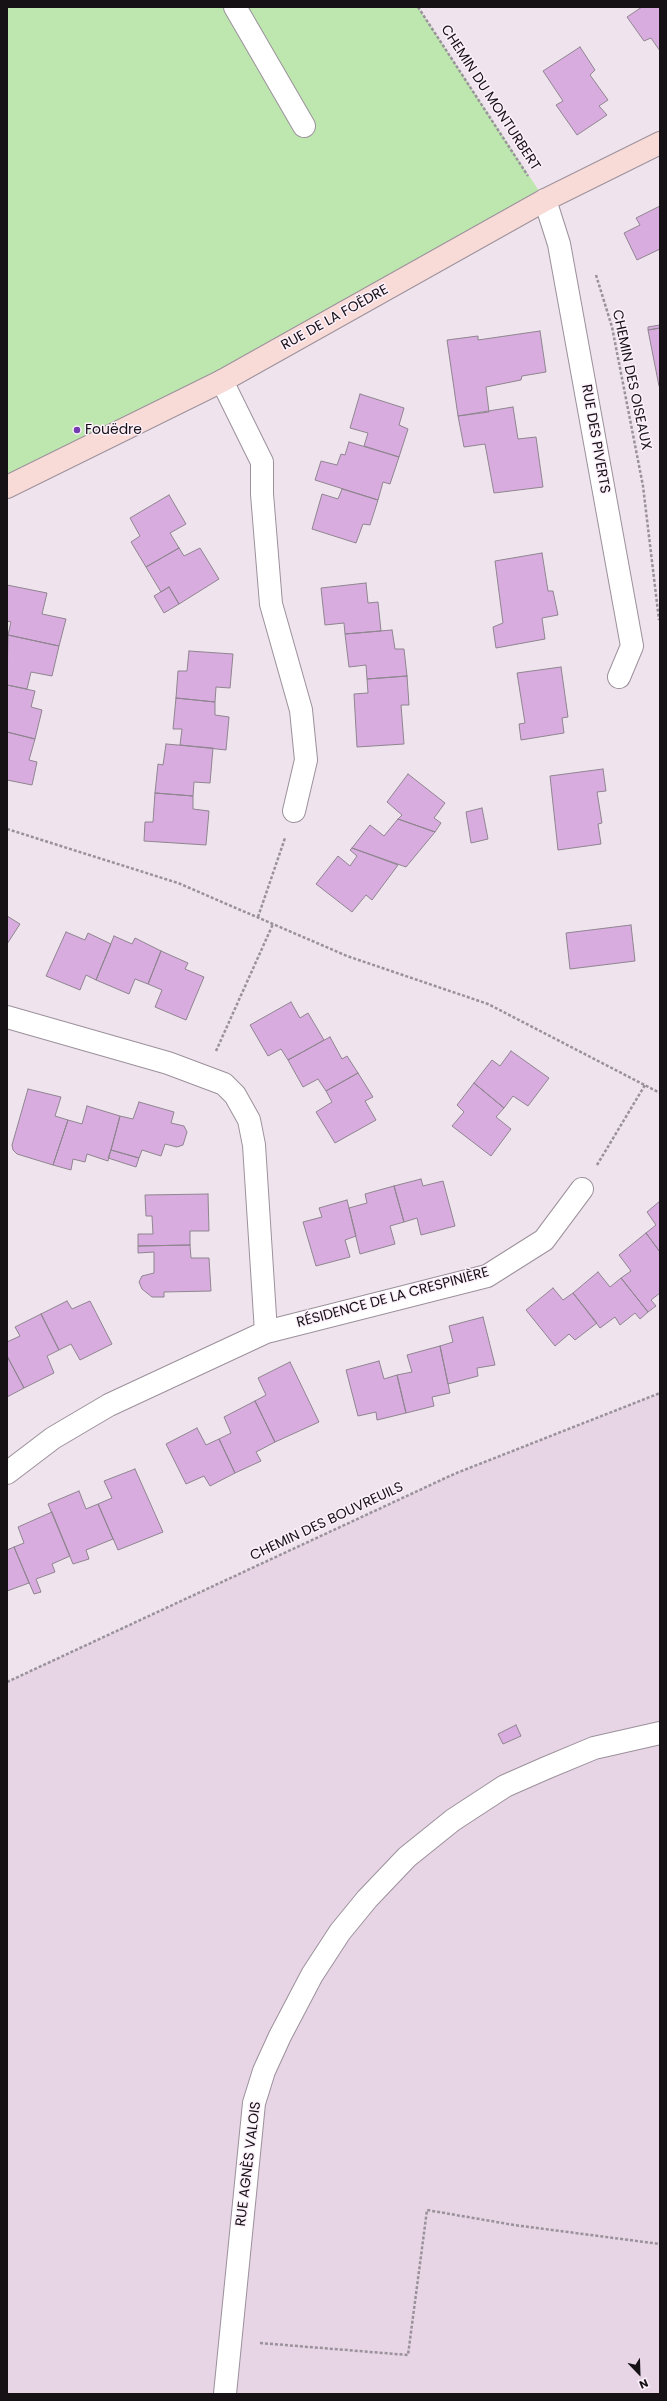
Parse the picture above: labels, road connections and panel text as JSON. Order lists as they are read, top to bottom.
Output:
{
  "streets": {
    "street": [
      "RUE DE LA FOËDRE",
      "RUE DES PIVERTS",
      "RÉSIDENCE DE LA CRESPINIÈRE",
      "RUE AGNÈS VALOIS"
    ],
    "path": ["CHEMIN DU MONTURBERT", "CHEMIN DES OISEAUX", "CHEMIN DES BOUVREUILS"]
  },
  "crossings": [
    ["CHEMIN DU MONTURBERT", "RUE DE LA FOËDRE"],
    ["CHEMIN DU MONTURBERT", "RUE DES PIVERTS"],
    ["RUE DE LA FOËDRE", "RUE DES PIVERTS"]
  ],
  "places": ["Fouëdre"],
  "north": "bottom right"
}
